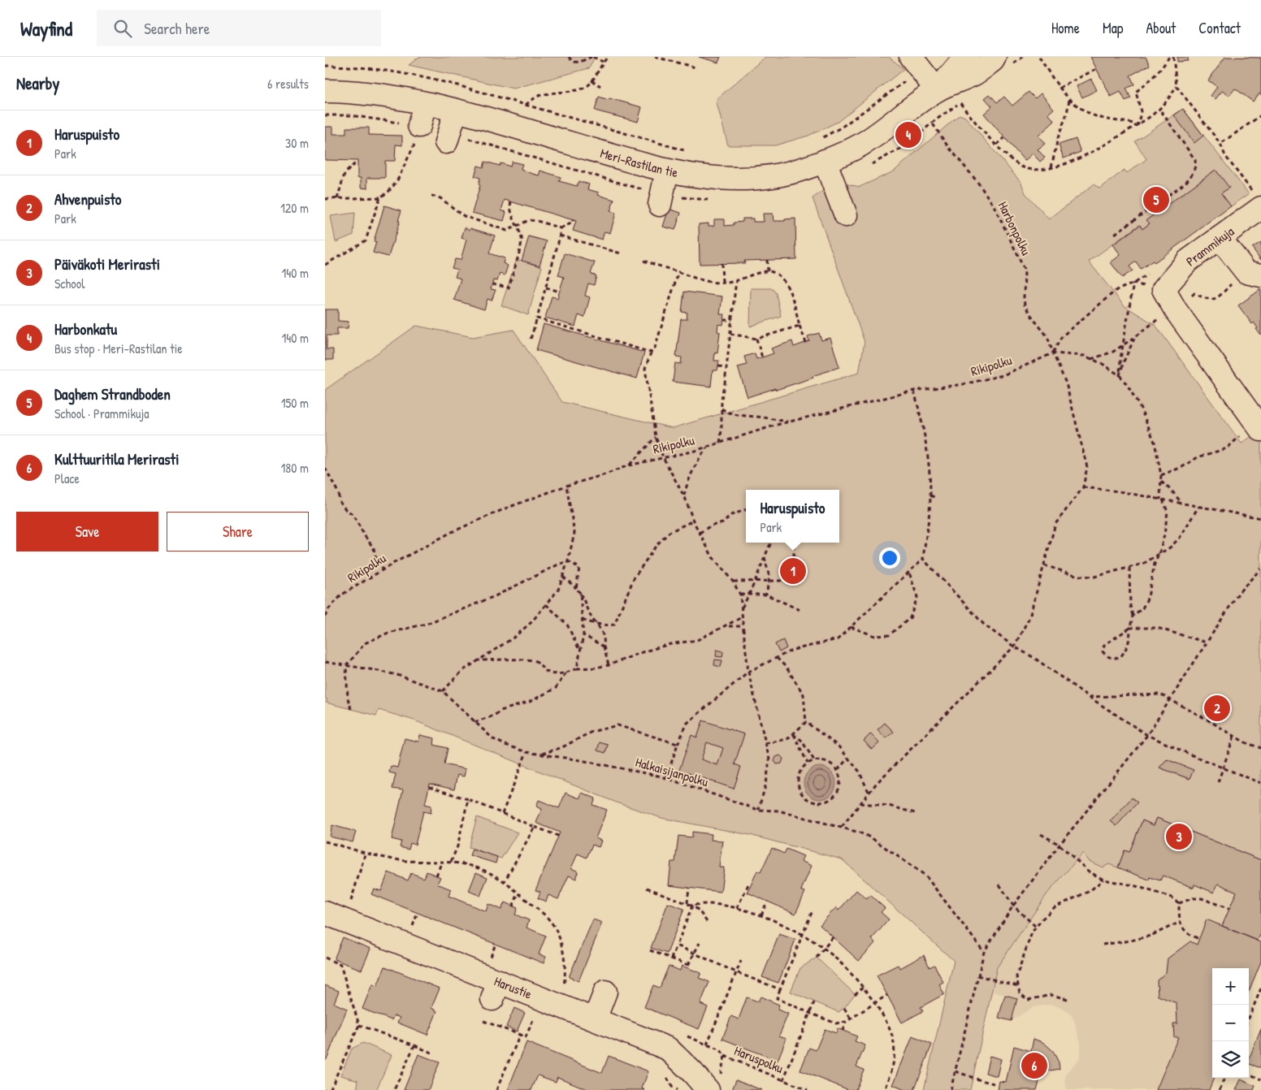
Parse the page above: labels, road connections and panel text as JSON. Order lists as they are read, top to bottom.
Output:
{
  "streets": {
    "street": ["Meri-Rastilan tie", "Prammikuja", "Harustie"],
    "path": [
      "Harbonpolku",
      "Rikipolku",
      "Halkaisijanpolku",
      "Haruspolku"
    ]
  },
  "crossings": [
    ["Harbonpolku", "Rikipolku"]
  ],
  "page": {
    "header": "Wayfind",
    "search": "Search here",
    "nav": [
      "Home",
      "Map",
      "About",
      "Contact"
    ],
    "heading": ["Nearby", "6 results"],
    "list": [
      {
        "mark": "1",
        "name": "Haruspuisto",
        "note": "Park",
        "value": "30 m"
      },
      {
        "mark": "2",
        "name": "Ahvenpuisto",
        "note": "Park",
        "value": "120 m"
      },
      {
        "mark": "3",
        "name": "Päiväkoti Merirasti",
        "note": "School",
        "value": "140 m"
      },
      {
        "mark": "4",
        "name": "Harbonkatu",
        "note": "Bus stop · Meri-Rastilan tie",
        "value": "140 m"
      },
      {
        "mark": "5",
        "name": "Daghem Strandboden",
        "note": "School · Prammikuja",
        "value": "150 m"
      },
      {
        "mark": "6",
        "name": "Kulttuuritila Merirasti",
        "note": "Place",
        "value": "180 m"
      }
    ],
    "pins": [
      "4",
      "5",
      "1",
      "2",
      "3",
      "6"
    ],
    "popup": ["Haruspuisto", "Park"],
    "buttons": ["Save", "Share"],
    "map_buttons": ["+", "−"]
  }
}
